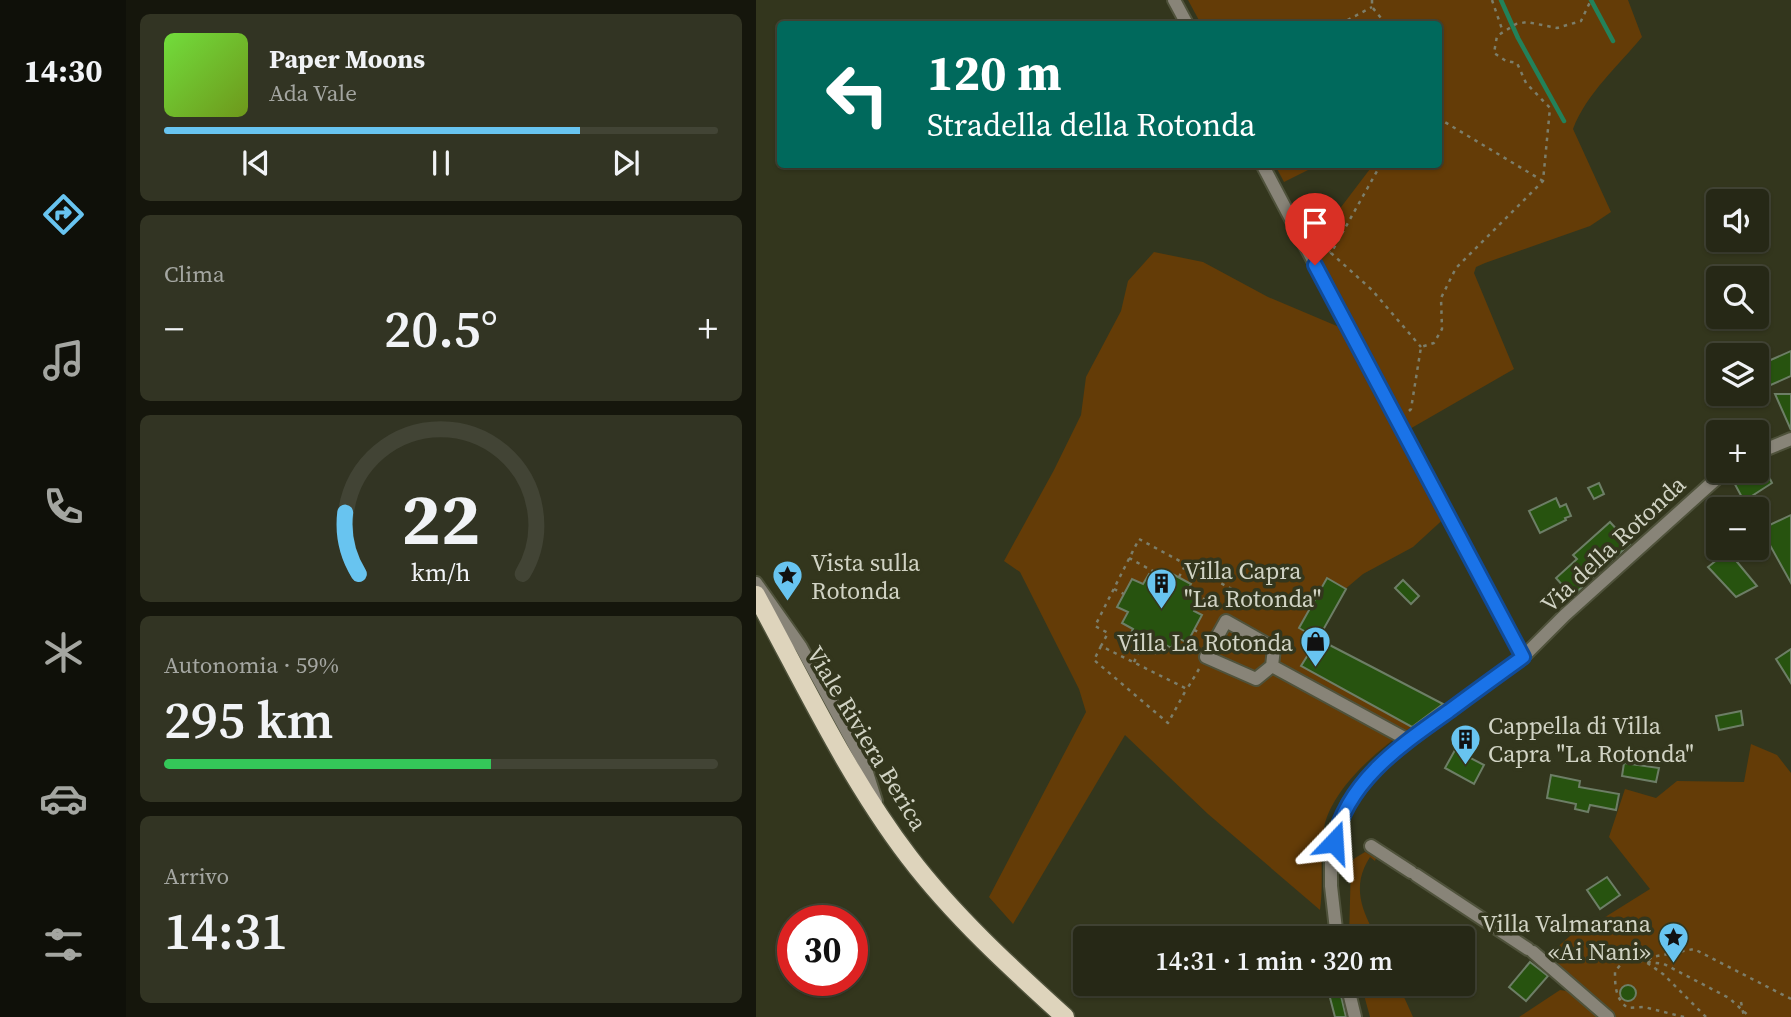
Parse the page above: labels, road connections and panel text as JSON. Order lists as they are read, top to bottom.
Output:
{
  "streets": {
    "main road": ["Viale Riviera Berica"],
    "street": ["Via della Rotonda"]
  },
  "places": {
    "place": ["Vista sulla Rotonda", "Villa Valmarana «Ai Nani»"],
    "building": ["Villa Capra \"La Rotonda\"", "Cappella di Villa Capra \"La Rotonda\""],
    "shop": ["Villa La Rotonda"]
  },
  "page": {
    "tabs": "14:30",
    "turn": ["120 m", "Stradella della Rotonda"],
    "song": ["Paper Moons", "Ada Vale"],
    "map_buttons": ["+", "−"],
    "tile": [
      "Clima",
      ["Autonomia · 59%", "295 km"],
      ["Arrivo", "14:31"]
    ],
    "heat": ["−", "20.5°", "+"],
    "limit": "30",
    "trip": "14:31 · 1 min · 320 m",
    "gauge": ["22", "km/h"]
  }
}
